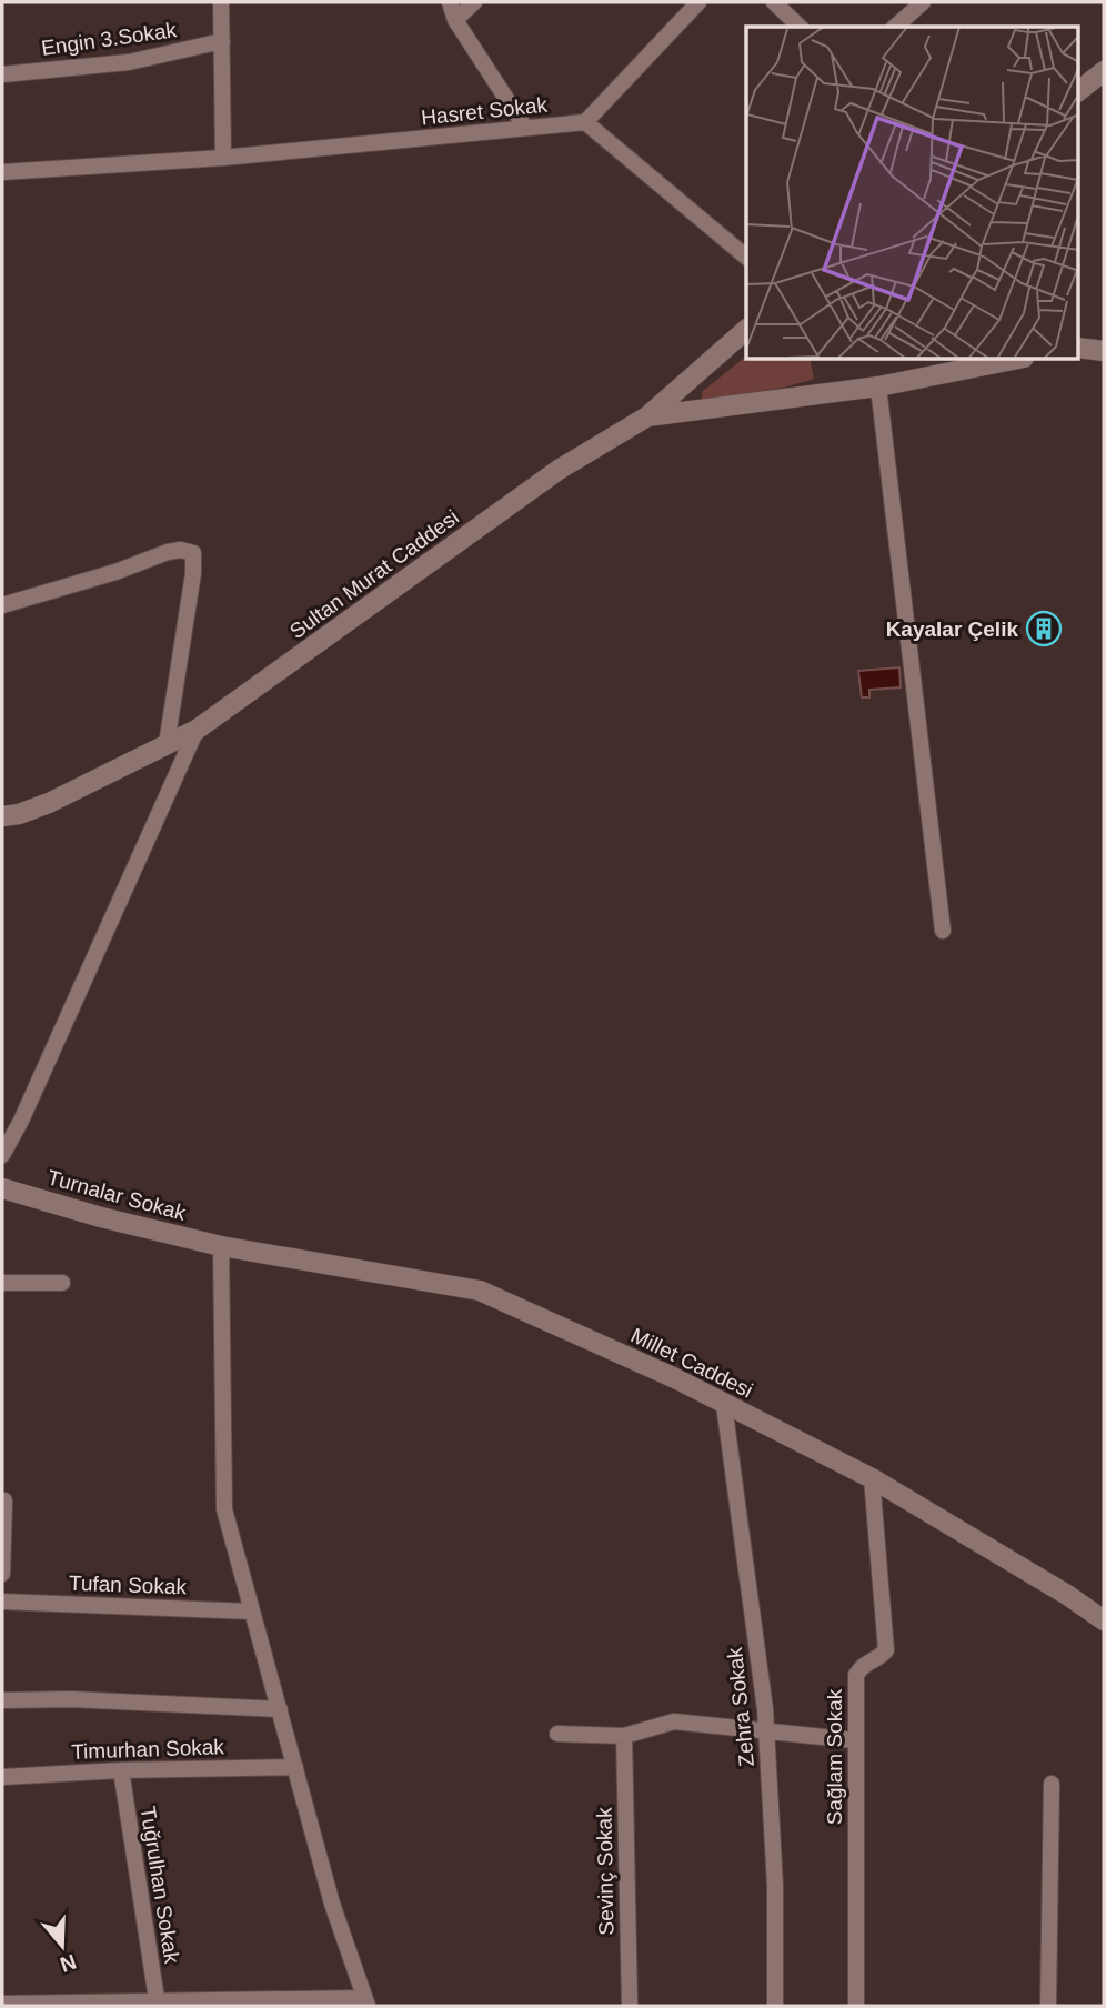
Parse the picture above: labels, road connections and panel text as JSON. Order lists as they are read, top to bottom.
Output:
{
  "streets": {
    "street": [
      "Engin 3.Sokak",
      "Hasret Sokak",
      "Sultan Murat Caddesi",
      "Turnalar Sokak",
      "Millet Caddesi",
      "Tufan Sokak",
      "Zehra Sokak",
      "Timurhan Sokak",
      "Sağlam Sokak",
      "Sevinç Sokak",
      "Tuğrulhan Sokak"
    ]
  },
  "crossings": [
    ["Turnalar Sokak", "Millet Caddesi"],
    ["Millet Caddesi", "Zehra Sokak"],
    ["Millet Caddesi", "Sağlam Sokak"],
    ["Timurhan Sokak", "Tuğrulhan Sokak"]
  ],
  "places": {
    "building": ["Kayalar Çelik"]
  },
  "north": "bottom"
}
